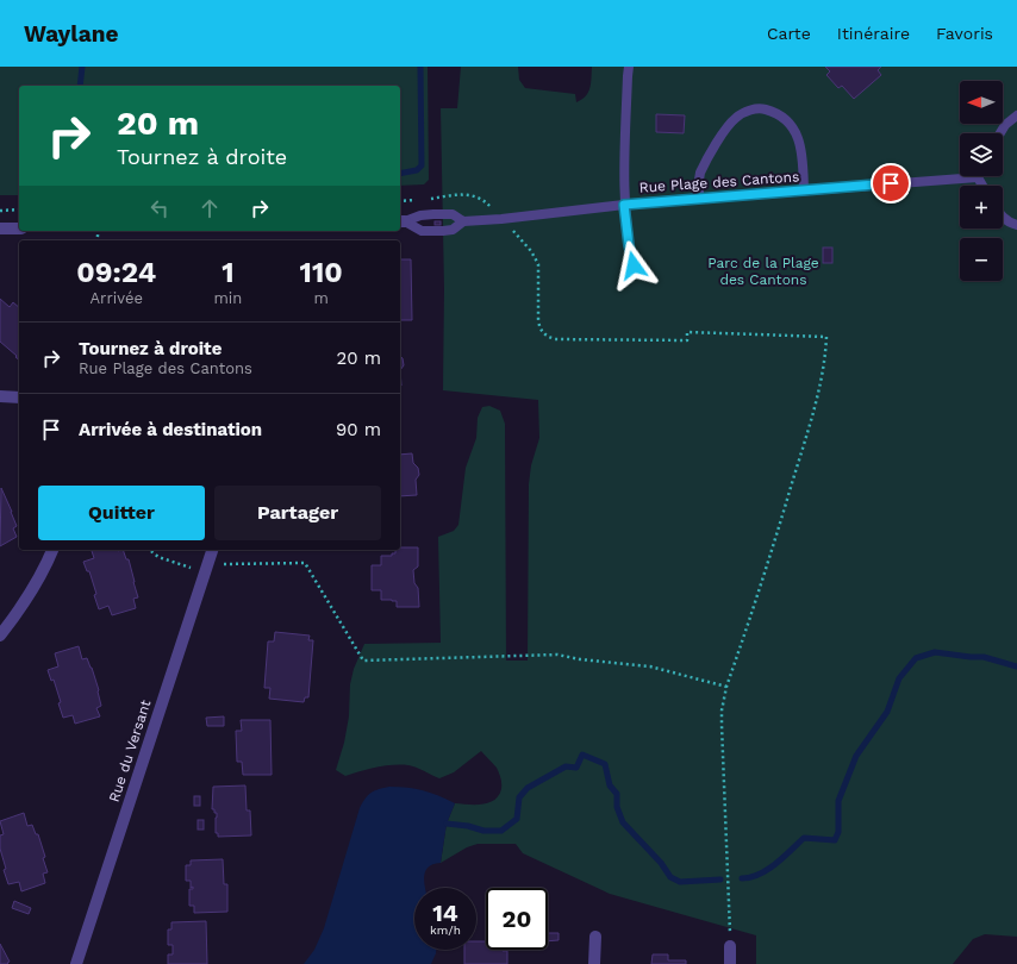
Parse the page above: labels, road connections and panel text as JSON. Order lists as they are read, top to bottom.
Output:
{
  "streets": {
    "street": ["Rue du Versant"],
    "lane": ["Rue Plage des Cantons"]
  },
  "parks": ["Parc de la Plage des Cantons"],
  "north": "left",
  "page": {
    "header": "Waylane",
    "nav": ["Carte", "Itinéraire", "Favoris"],
    "map_buttons": ["+", "−"],
    "turn": ["20 m", "Tournez à droite"],
    "eta": [
      "09:24",
      "Arrivée",
      "1",
      "min",
      "110",
      "m"
    ],
    "list": [
      {
        "name": "Tournez à droite",
        "note": "Rue Plage des Cantons",
        "value": "20 m"
      },
      {
        "name": "Arrivée à destination",
        "value": "90 m"
      }
    ],
    "buttons": ["Quitter", "Partager"],
    "speed": "14 km/h",
    "limit": "20"
  }
}
